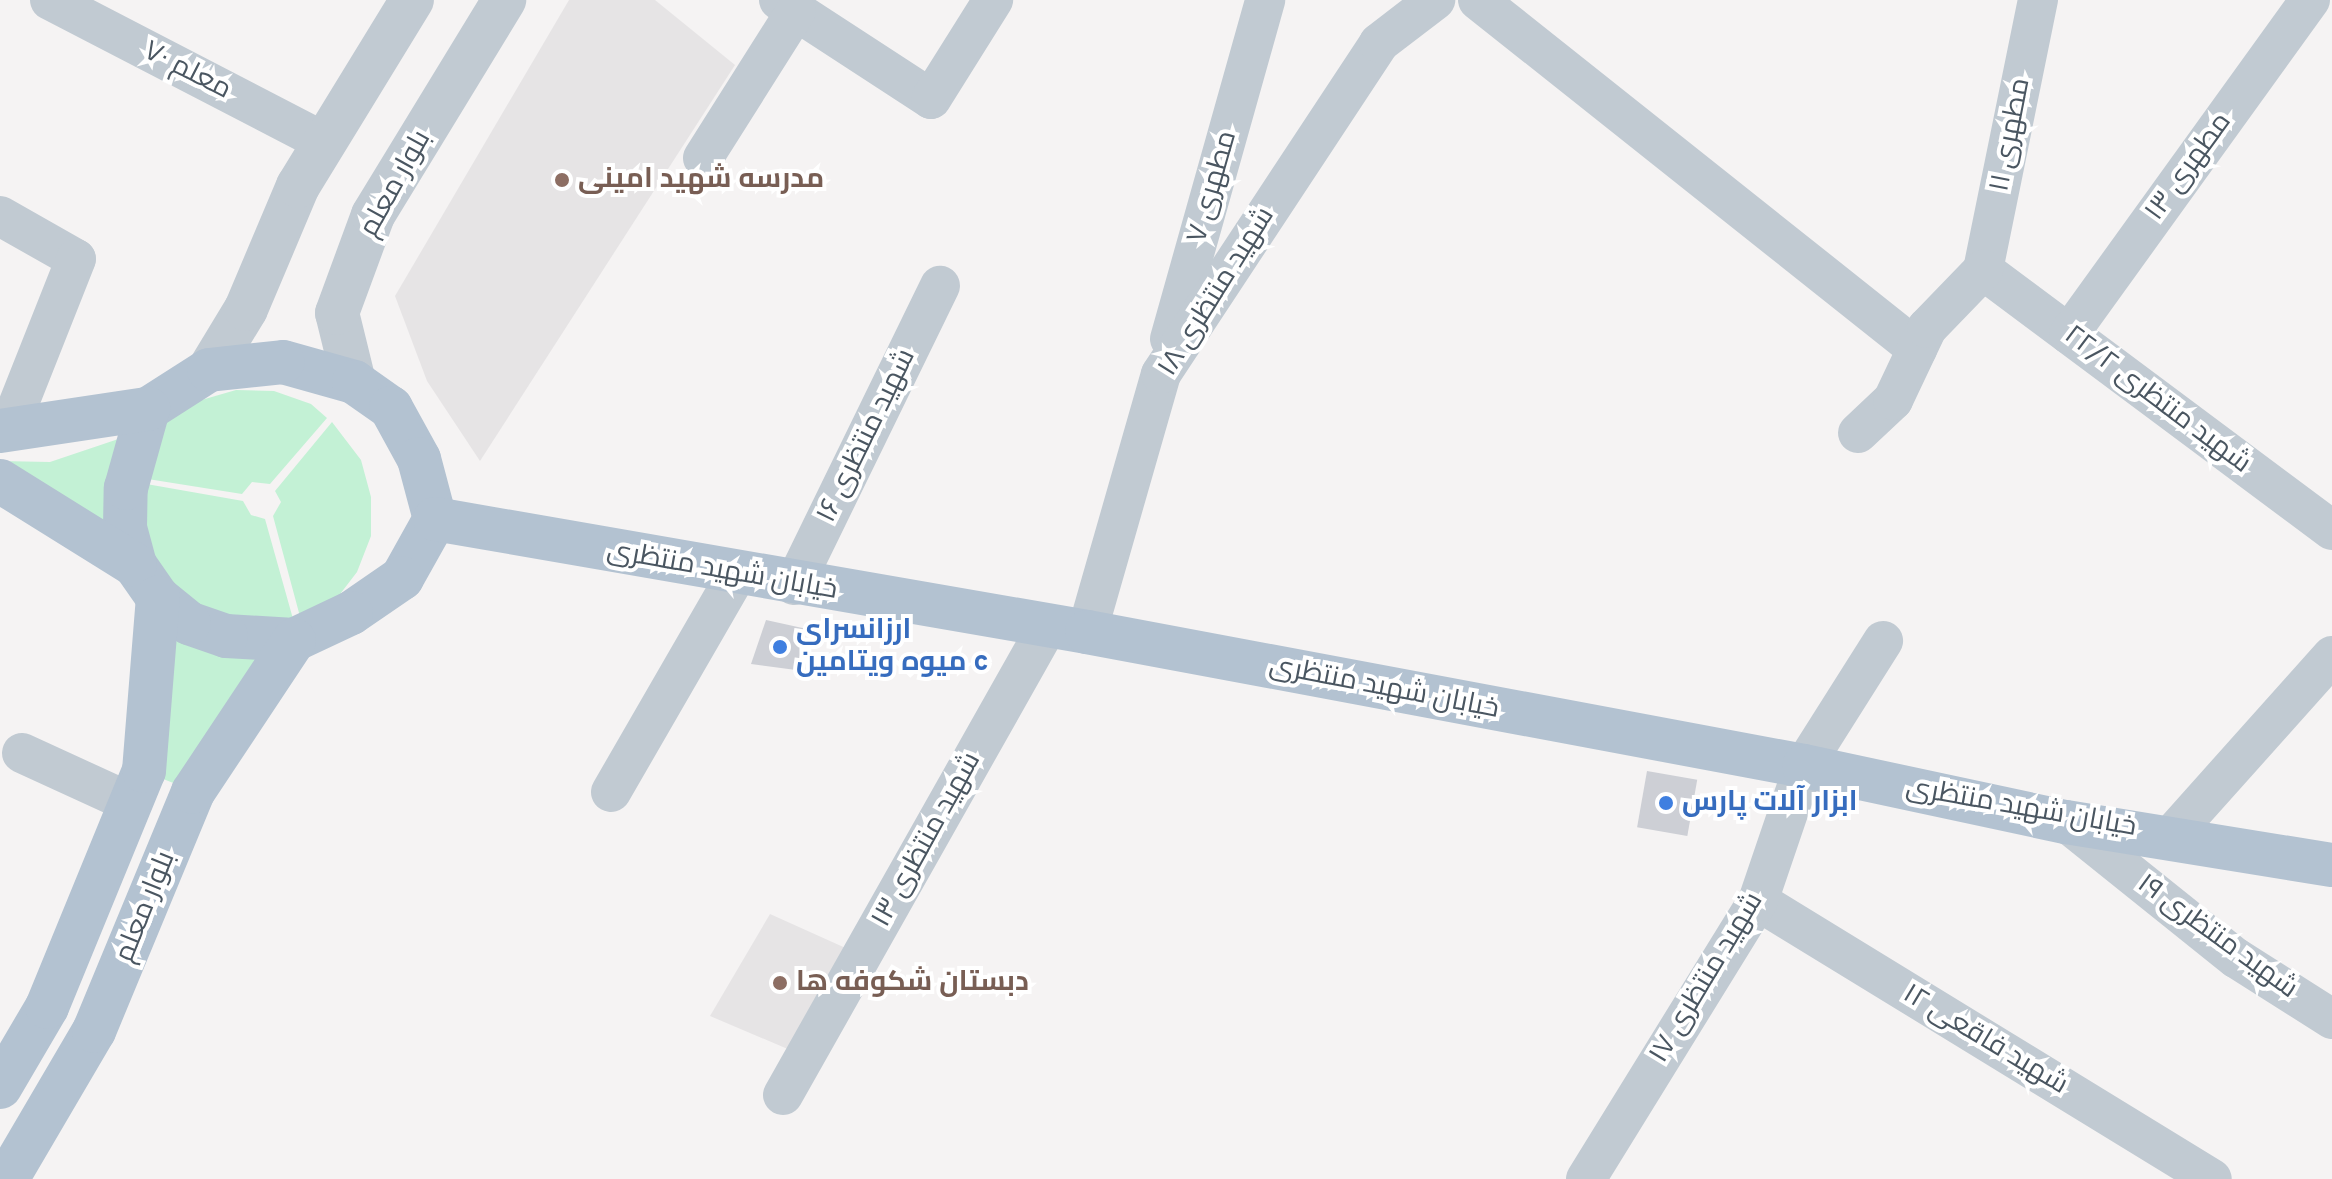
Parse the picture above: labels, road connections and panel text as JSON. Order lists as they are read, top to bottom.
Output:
{
  "streets": {
    "main road": ["بلوار معلم", "خیابان شهید منتظری"],
    "street": [
      "معلم ۷۰",
      "مطهری ۱۱",
      "مطهری ۱۳",
      "مطهری ۷",
      "شهید منتظری ۱۸",
      "شهید منتظری ۲۲/۲",
      "شهید منتظری ۱۶",
      "شهید منتظری ۱۳",
      "شهید منتظری ۱۹",
      "شهید منتظری ۱۷",
      "شهید فاقعی ۱۲"
    ]
  },
  "crossings": [
    ["مطهری ۱۱", "شهید منتظری ۲۲/۲"],
    ["مطهری ۱۳", "شهید منتظری ۲۲/۲"],
    ["مطهری ۷", "شهید منتظری ۱۸"],
    ["شهید منتظری ۱۸", "خیابان شهید منتظری"],
    ["شهید منتظری ۱۸", "شهید منتظری ۱۳"],
    ["شهید منتظری ۱۶", "خیابان شهید منتظری"],
    ["خیابان شهید منتظری", "شهید منتظری ۱۳"],
    ["خیابان شهید منتظری", "شهید منتظری ۱۹"],
    ["خیابان شهید منتظری", "شهید منتظری ۱۷"],
    ["شهید منتظری ۱۷", "شهید فاقعی ۱۲"]
  ],
  "places": [
    "مدرسه شهید امینی",
    "ارزانسرای میوه ویتامین c",
    "ابزار آلات پارس",
    "دبستان شکوفه ها"
  ]
}
